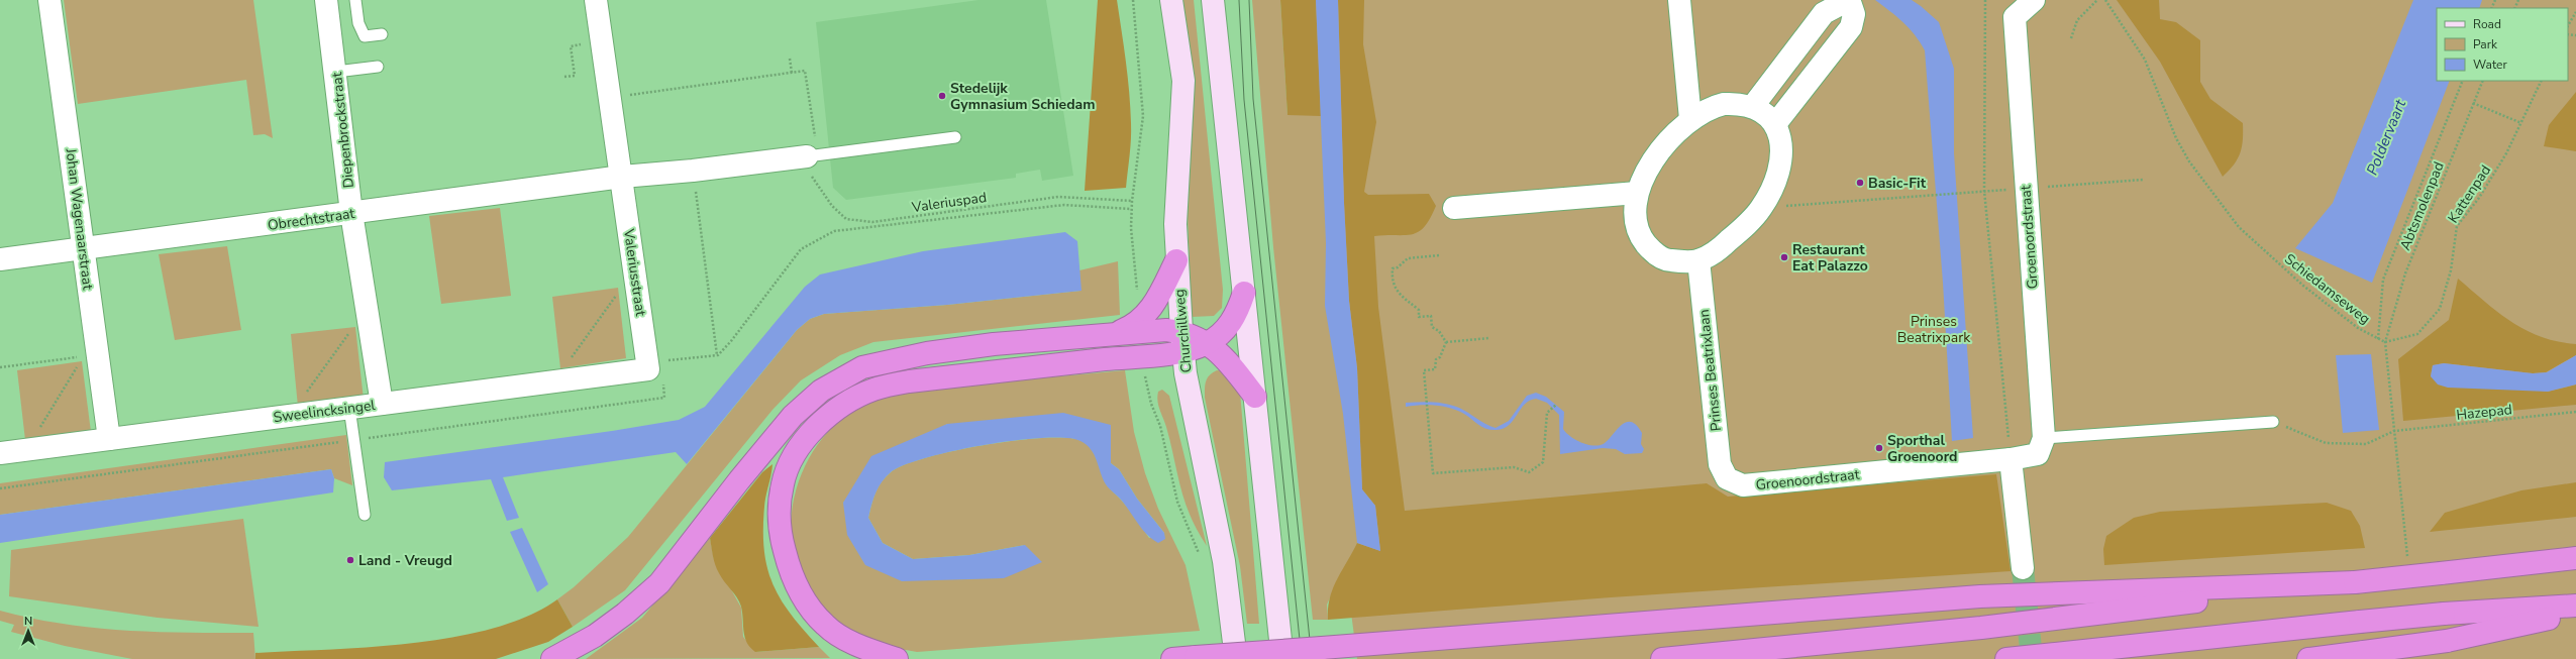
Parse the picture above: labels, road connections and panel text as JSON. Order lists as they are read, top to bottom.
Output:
{
  "streets": {
    "main road": ["Churchillweg"],
    "street": [
      "Diepenbrockstraat",
      "Johan Wagenaarstraat",
      "Obrechtstraat",
      "Groenoordstraat",
      "Valeriusstraat",
      "Prinses Beatrixlaan",
      "Sweelincksingel"
    ],
    "path": [
      "Kattenpad",
      "Valeriuspad",
      "Abtsmolenpad",
      "Schiedamseweg",
      "Hazepad"
    ]
  },
  "crossings": [
    ["Diepenbrockstraat", "Obrechtstraat"],
    ["Diepenbrockstraat", "Sweelincksingel"],
    ["Kattenpad", "Abtsmolenpad"],
    ["Kattenpad", "Schiedamseweg"],
    ["Abtsmolenpad", "Schiedamseweg"],
    ["Johan Wagenaarstraat", "Obrechtstraat"],
    ["Johan Wagenaarstraat", "Sweelincksingel"],
    ["Obrechtstraat", "Valeriusstraat"],
    ["Groenoordstraat", "Prinses Beatrixlaan"],
    ["Valeriusstraat", "Sweelincksingel"]
  ],
  "water": ["Poldervaart"],
  "parks": ["Prinses Beatrixpark"],
  "places": [
    "Stedelijk Gymnasium Schiedam",
    "Basic-Fit",
    "Restaurant Eat Palazzo",
    "Sporthal Groenoord",
    "Land - Vreugd"
  ],
  "legend": ["Road", "Park", "Water"],
  "north": "top"
}
